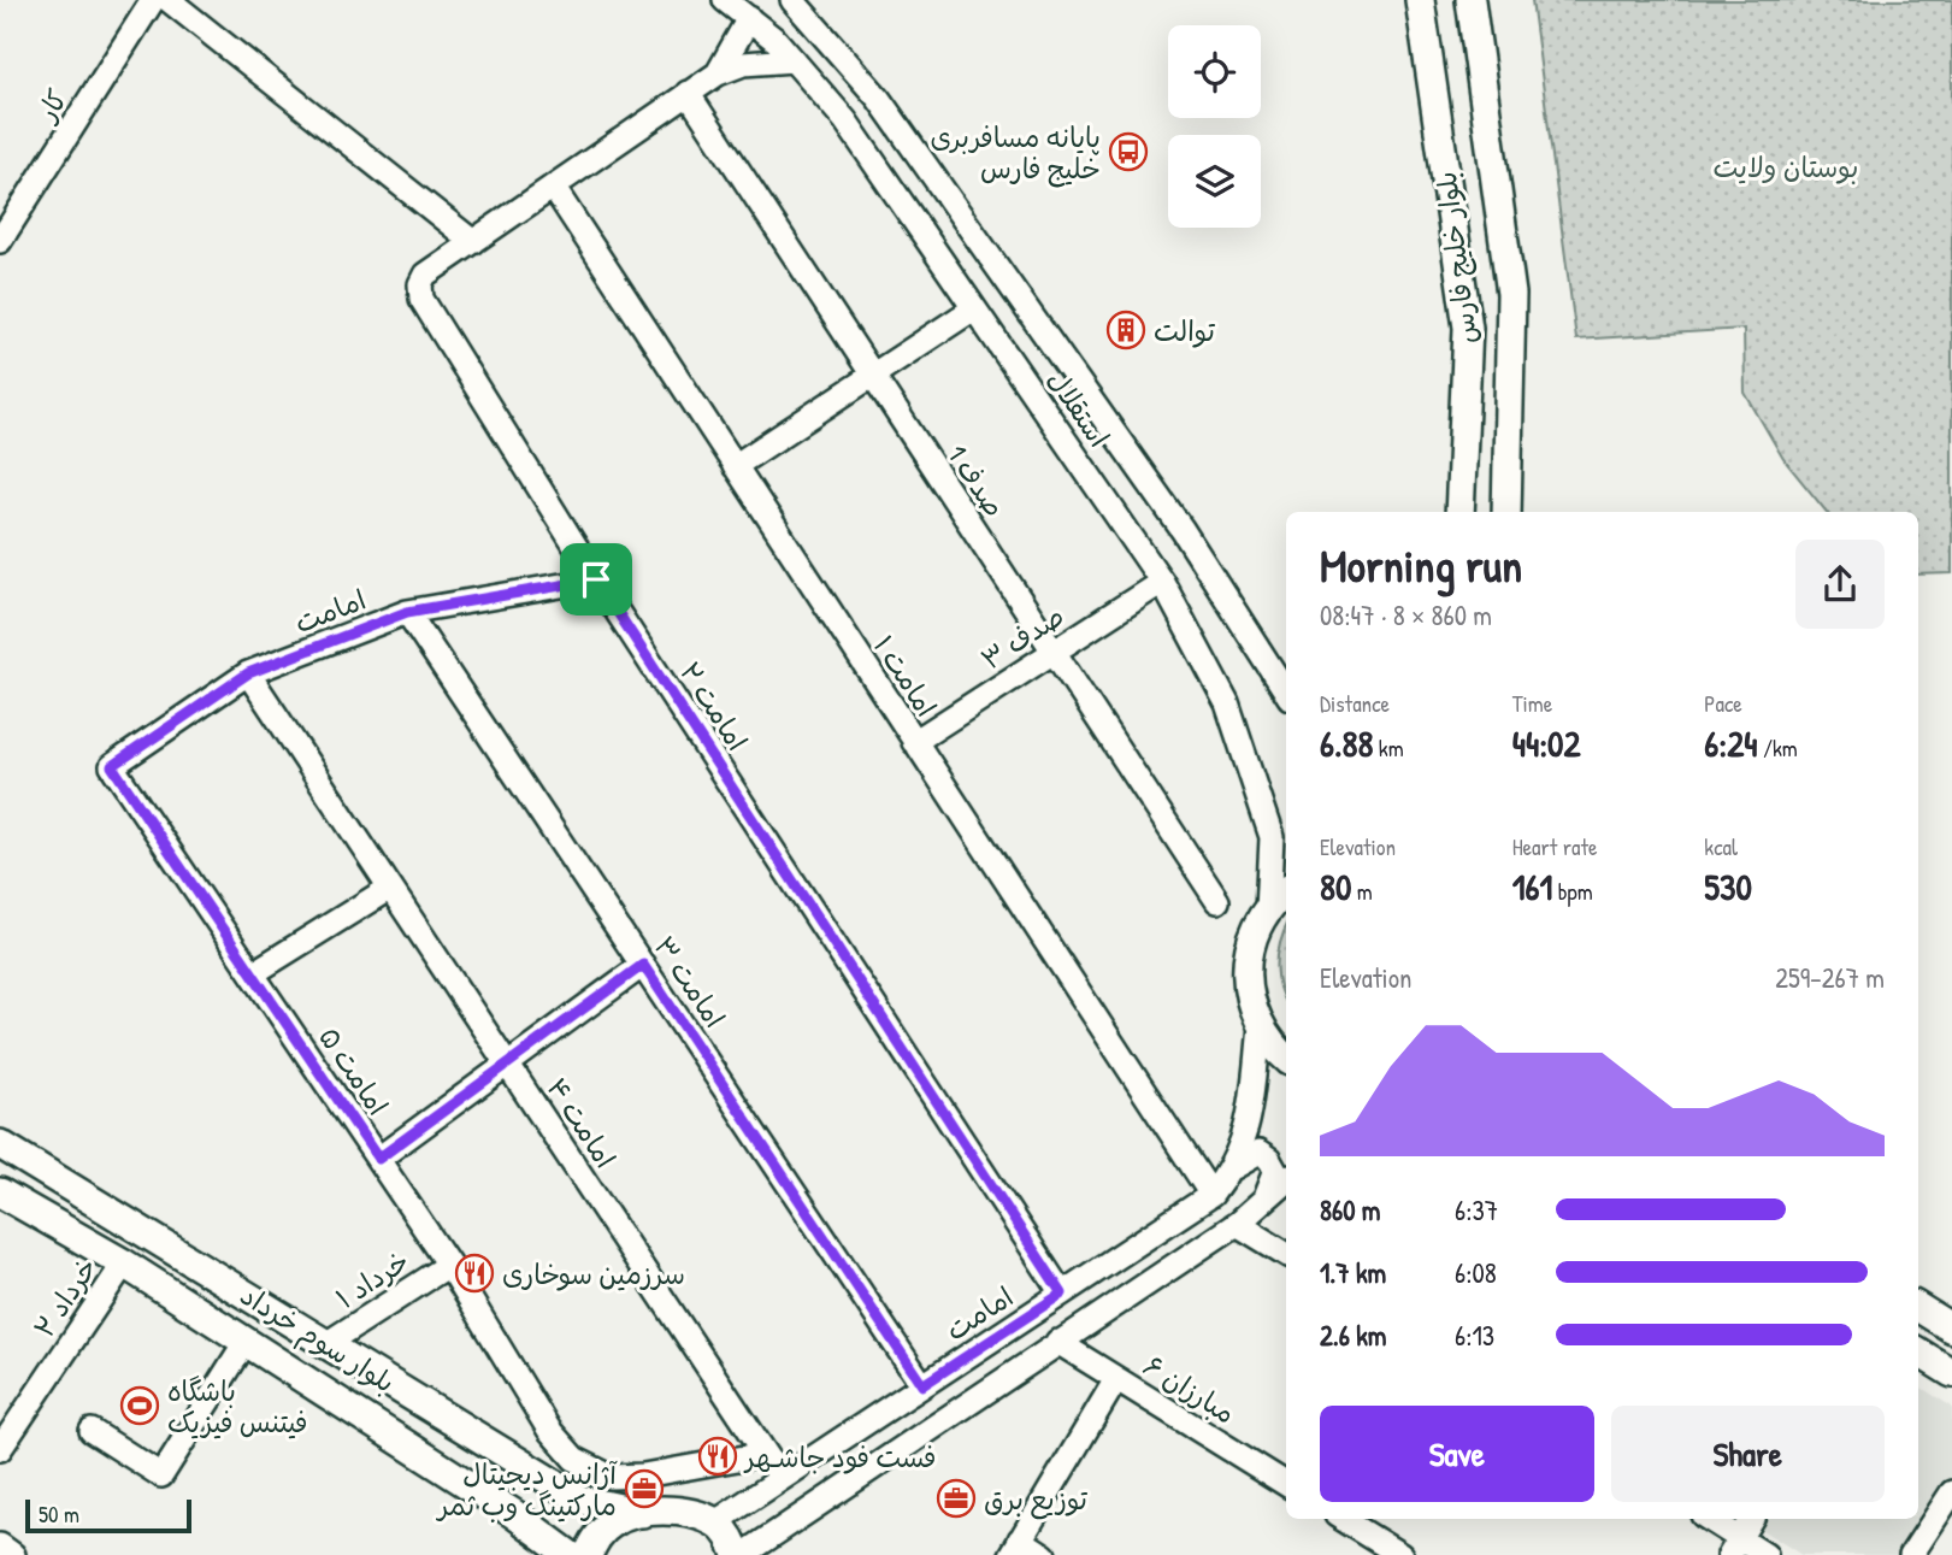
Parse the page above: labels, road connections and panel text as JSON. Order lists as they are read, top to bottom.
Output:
{
  "streets": {
    "main road": ["بلوار خلیج فارس", "بلوار سوم خرداد"],
    "street": [
      "کار",
      "استقلال",
      "صدف 1",
      "امامت",
      "صدف ۳",
      "امامت ۱",
      "امامت ۲",
      "امامت ۳",
      "امامت ۵",
      "امامت ۴",
      "خرداد ۱",
      "خرداد ۲",
      "مبارزان ۶"
    ]
  },
  "crossings": [
    ["استقلال", "صدف ۳"],
    ["صدف 1", "صدف ۳"],
    ["صدف 1", "امامت ۲"],
    ["امامت", "امامت ۱"],
    ["امامت", "امامت ۲"],
    ["امامت", "امامت ۳"],
    ["امامت", "امامت ۵"],
    ["امامت", "امامت ۴"],
    ["امامت", "بلوار سوم خرداد"],
    ["صدف ۳", "امامت ۱"],
    ["امامت ۱", "امامت ۲"],
    ["امامت ۵", "امامت ۴"],
    ["امامت ۵", "خرداد ۱"],
    ["خرداد ۱", "بلوار سوم خرداد"],
    ["خرداد ۲", "بلوار سوم خرداد"]
  ],
  "parks": ["بوستان ولایت"],
  "places": {
    "bus stop": ["پایانه مسافربری خلیج فارس"],
    "building": ["توالت"],
    "restaurant": ["سرزمین سوخاری", "فست فود جاشـهر"],
    "sports": ["باشگاه فیتنس فیزیک"],
    "office": ["آژانس دیجیتال مارکتینگ وب ثمر", "توزیع برق"]
  },
  "scale_bar": "50 m",
  "page": {
    "heading": ["Morning run", "08:47 · 8 × 860 m"],
    "stats": [
      ["Distance", "6.88 km"],
      ["Time", "44:02"],
      ["Pace", "6:24 /km"],
      ["Elevation", "80 m"],
      ["Heart rate", "161 bpm"],
      ["kcal", "530"]
    ],
    "chart": ["Elevation", "259–267 m"],
    "list": [
      {
        "name": "860 m",
        "note": "6:37"
      },
      {
        "name": "1.7 km",
        "note": "6:08"
      },
      {
        "name": "2.6 km",
        "note": "6:13"
      }
    ],
    "buttons": ["Save", "Share"],
    "scale": "50 m"
  }
}
